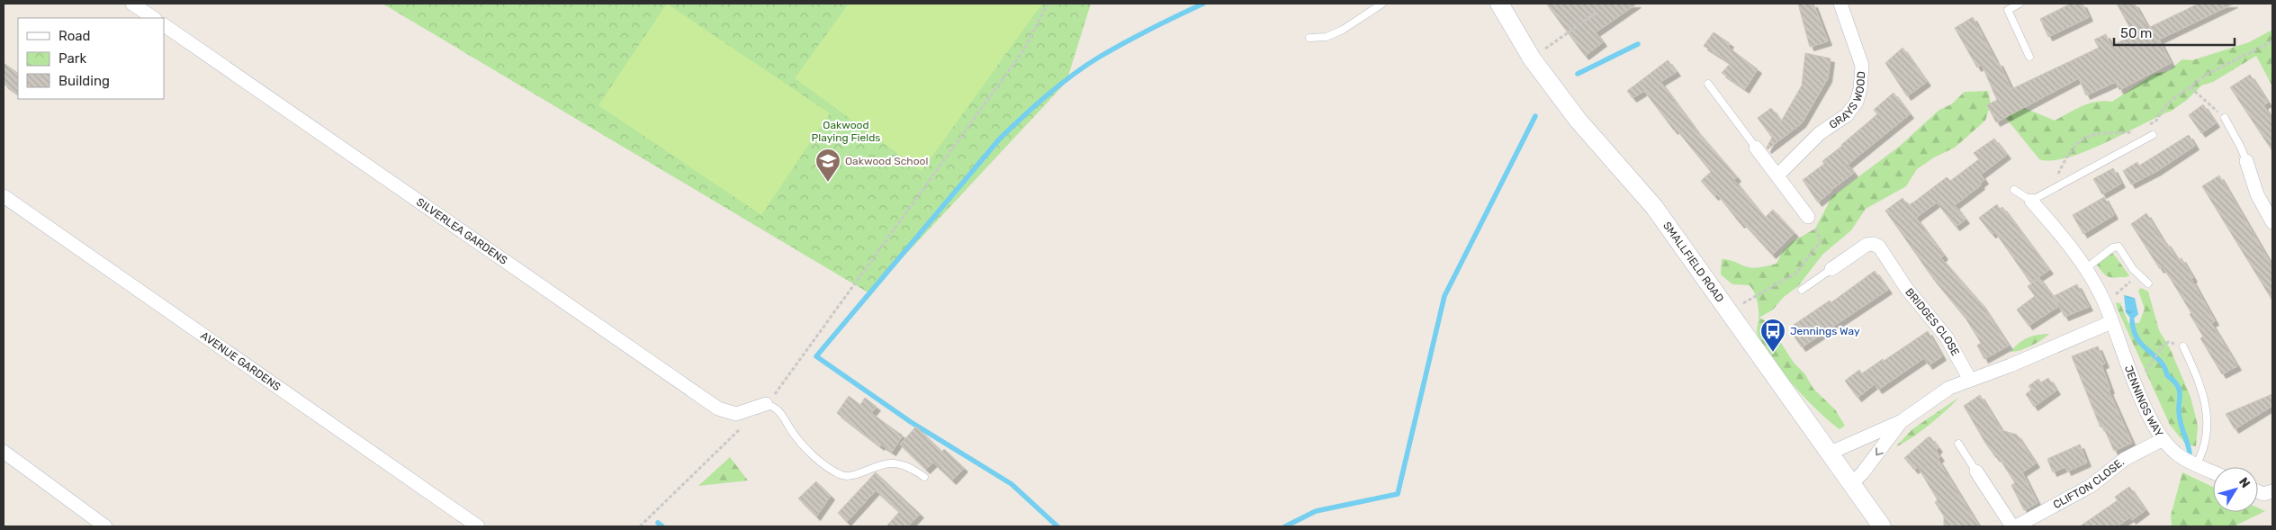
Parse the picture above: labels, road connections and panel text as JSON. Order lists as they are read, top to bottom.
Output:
{
  "streets": {
    "street": [
      "GRAYS WOOD",
      "SILVERLEA GARDENS",
      "SMALLFIELD ROAD",
      "BRIDGES CLOSE",
      "AVENUE GARDENS",
      "JENNINGS WAY",
      "CLIFTON CLOSE."
    ]
  },
  "crossings": [
    ["JENNINGS WAY", "CLIFTON CLOSE."]
  ],
  "parks": ["Oakwood Playing Fields"],
  "places": {
    "school or university": ["Oakwood School"],
    "bus stop": ["Jennings Way"]
  },
  "legend": ["Road", "Park", "Building"],
  "scale_bar": "50 m",
  "north": "top right"
}
